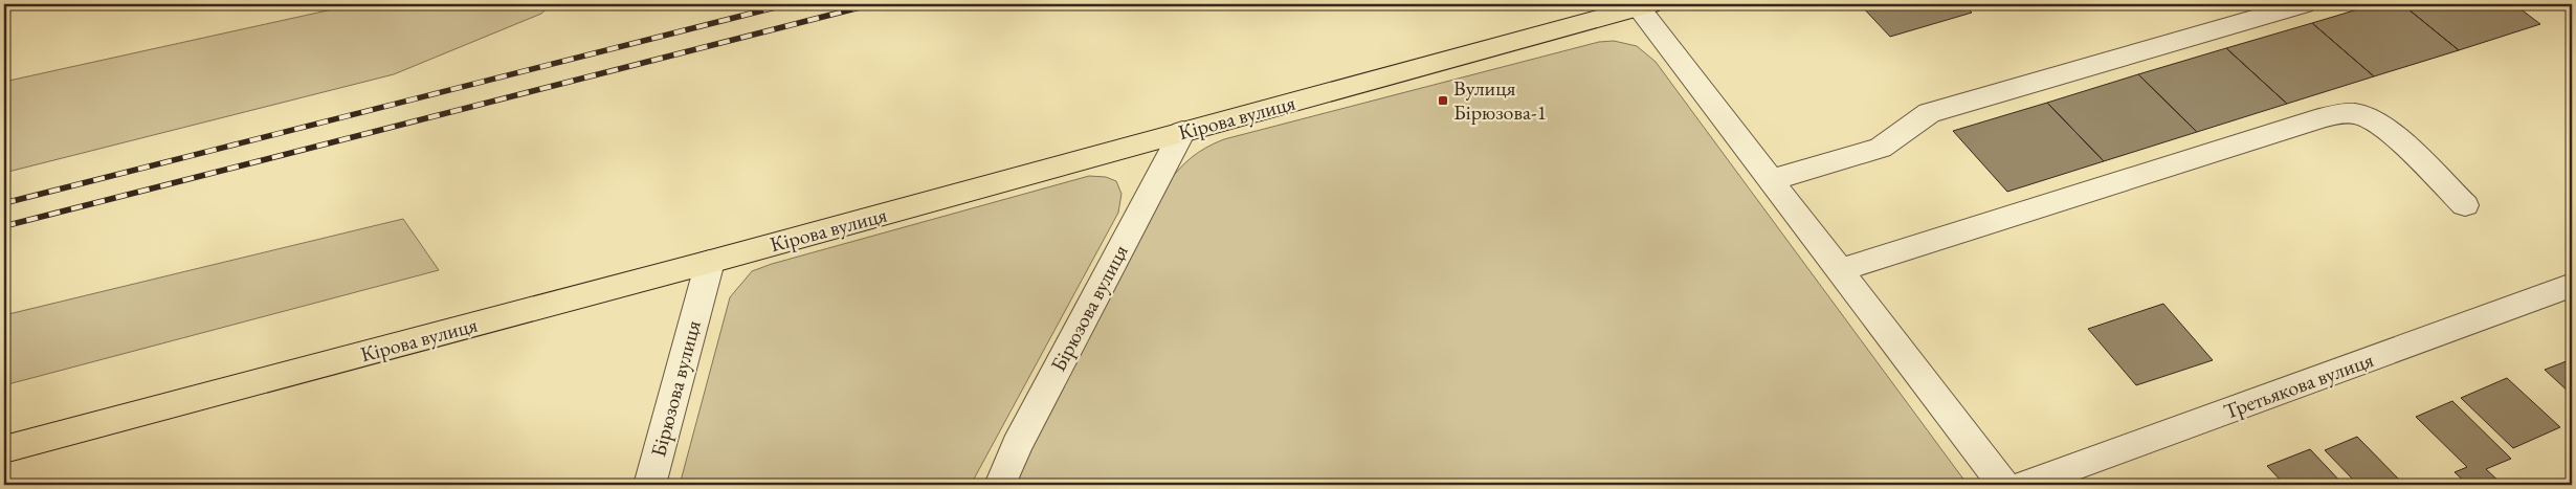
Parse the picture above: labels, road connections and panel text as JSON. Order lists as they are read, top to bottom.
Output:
{
  "streets": {
    "main road": ["Кірова вулиця"],
    "street": ["Бірюзова вулиця", "Третьякова вулиця"]
  },
  "crossings": [
    ["Кірова вулиця", "Бірюзова вулиця"]
  ],
  "places": {
    "transit": ["Вулиця Бірюзова-1"]
  }
}
